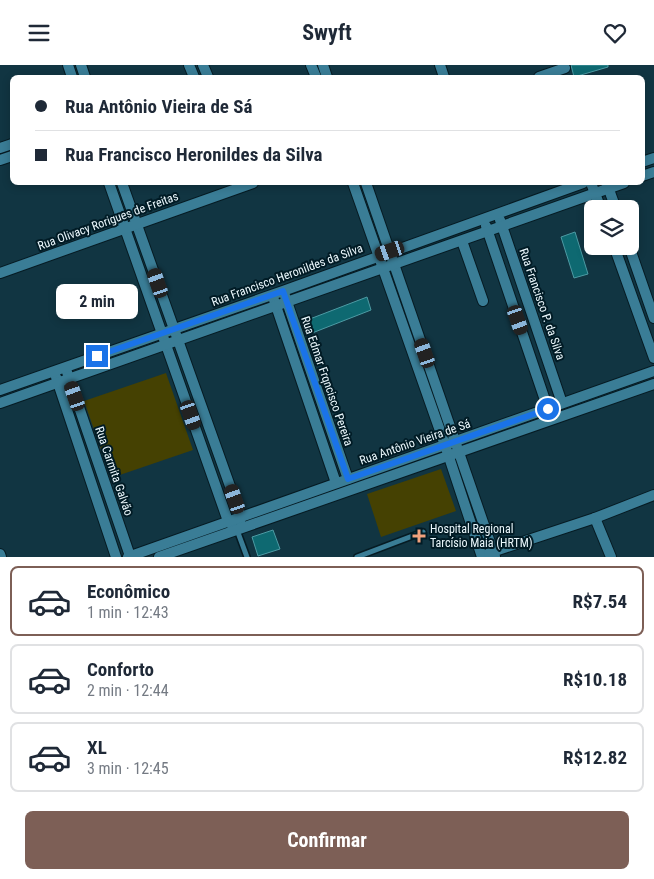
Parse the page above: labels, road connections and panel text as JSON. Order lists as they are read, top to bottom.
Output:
{
  "streets": {
    "street": [
      "Rua Olivacy Rorigues de Freitas",
      "Rua Francisco Heronildes da Silva",
      "Rua Francisco P. da Silva",
      "Rua Edmar Frqncisco Pereira",
      "Rua Antônio Vieira de Sá",
      "Rua Carmita Galvão"
    ]
  },
  "crossings": [
    ["Rua Francisco Heronildes da Silva", "Rua Francisco P. da Silva"],
    ["Rua Francisco Heronildes da Silva", "Rua Edmar Frqncisco Pereira"],
    ["Rua Francisco Heronildes da Silva", "Rua Carmita Galvão"],
    ["Rua Francisco P. da Silva", "Rua Antônio Vieira de Sá"],
    ["Rua Edmar Frqncisco Pereira", "Rua Antônio Vieira de Sá"],
    ["Rua Antônio Vieira de Sá", "Rua Carmita Galvão"]
  ],
  "places": {
    "health": ["Hospital Regional Tarcísio Maia (HRTM)"]
  },
  "page": {
    "header": "Swyft",
    "banner": ["Rua Antônio Vieira de Sá", "Rua Francisco Heronildes da Silva"],
    "bubble": "2 min",
    "list": [
      {
        "name": "Econômico",
        "note": "1 min · 12:43",
        "value": "R$7.54"
      },
      {
        "name": "Conforto",
        "note": "2 min · 12:44",
        "value": "R$10.18"
      },
      {
        "name": "XL",
        "note": "3 min · 12:45",
        "value": "R$12.82"
      }
    ],
    "buttons": "Confirmar"
  }
}
